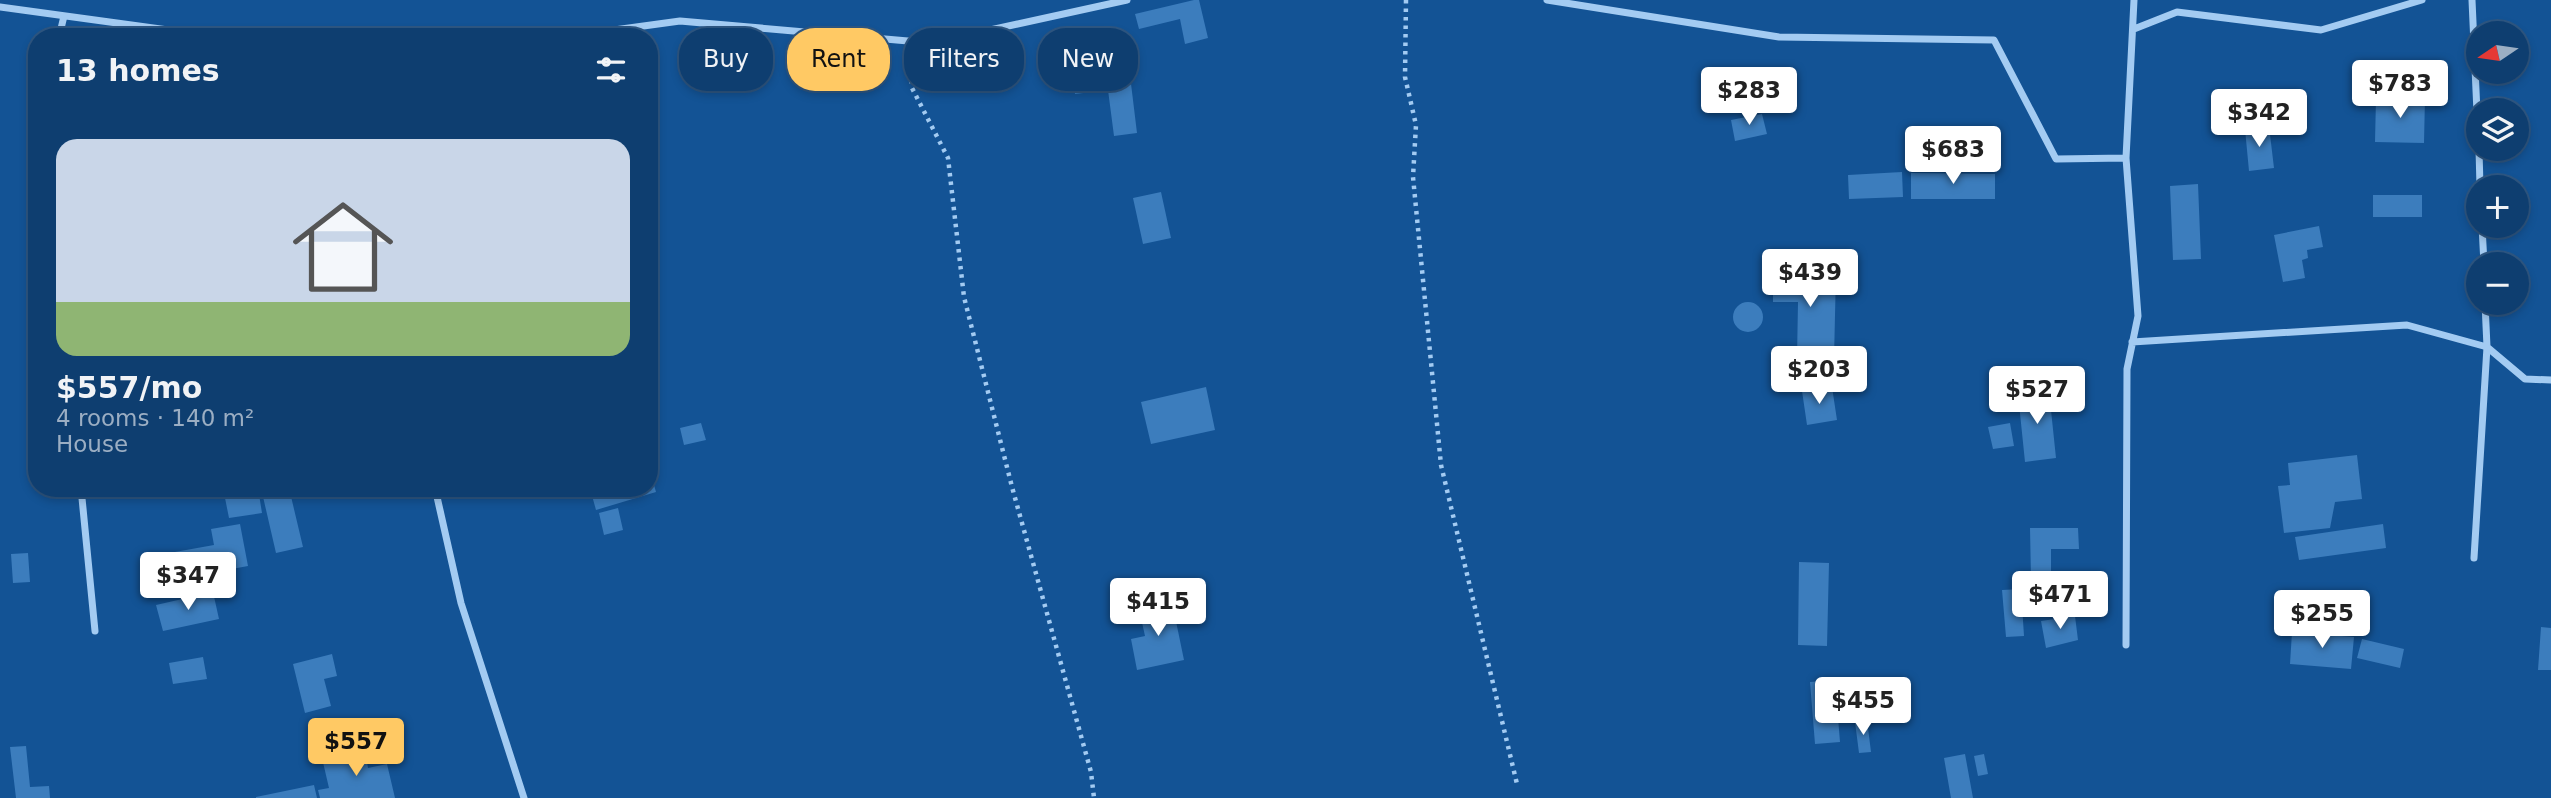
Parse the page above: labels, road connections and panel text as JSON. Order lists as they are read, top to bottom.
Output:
{
  "north": "left",
  "page": {
    "map_buttons": ["+", "−"],
    "chip": [
      "Buy",
      "Rent",
      "Filters",
      "New"
    ],
    "heading": "13 homes",
    "price": [
      "$783",
      "$283",
      "$342",
      "$683",
      "$439",
      "$203",
      "$527",
      "$347",
      "$471",
      "$415",
      "$255",
      "$455",
      "$557"
    ],
    "list": [
      {
        "name": "$557/mo",
        "note": "4 rooms · 140 m² · House"
      }
    ]
  }
}
